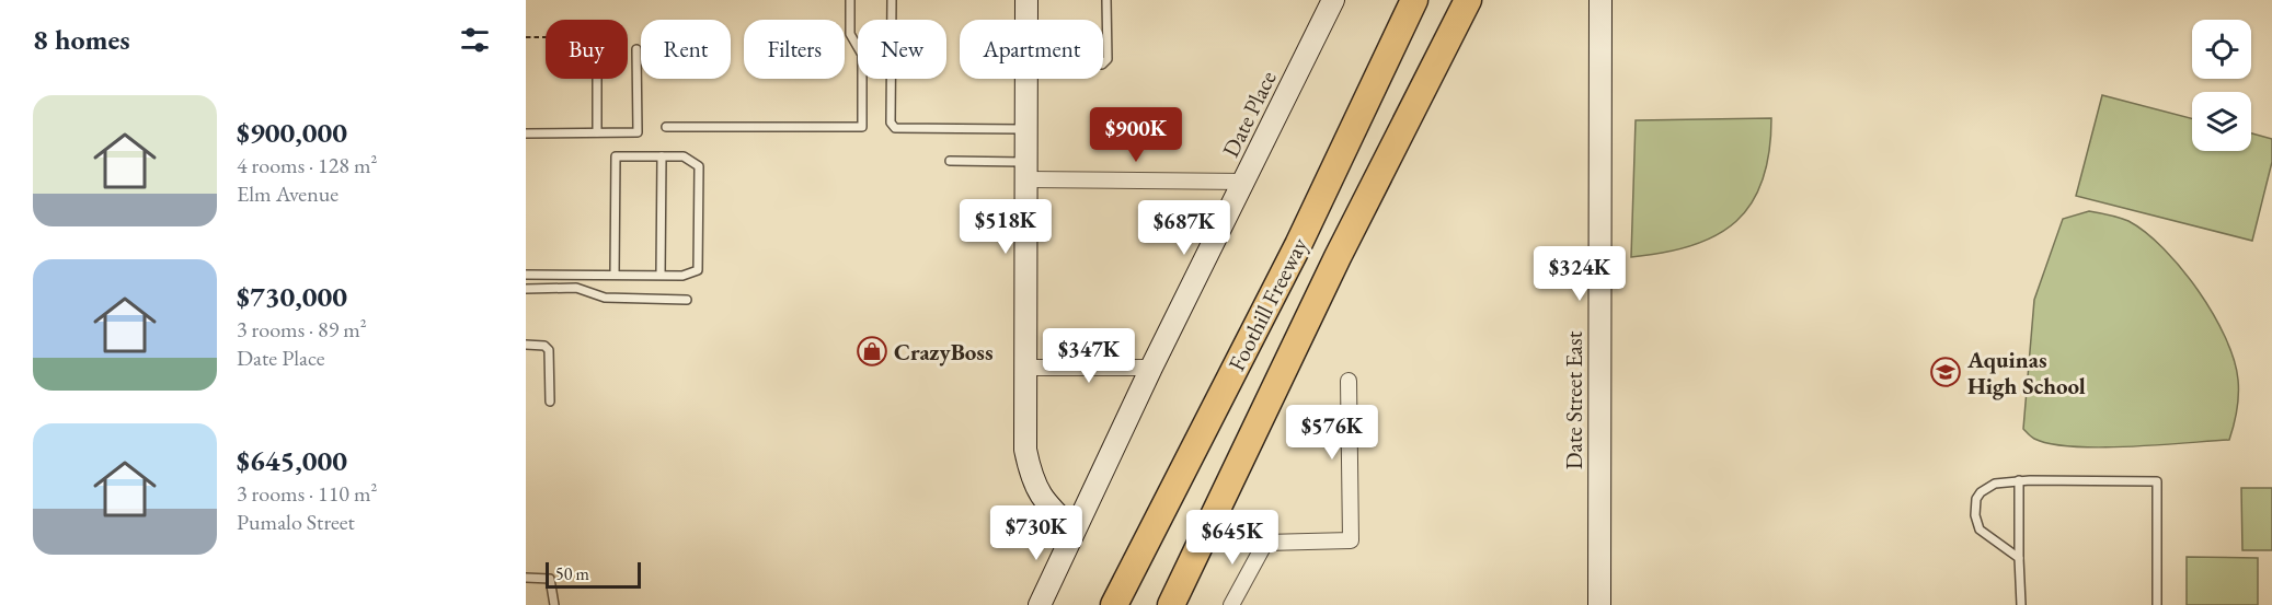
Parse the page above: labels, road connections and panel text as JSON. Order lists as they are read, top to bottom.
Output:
{
  "streets": {
    "highway": ["Foothill Freeway"],
    "street": ["Date Place", "Date Street East"]
  },
  "places": {
    "shop": ["CrazyBoss"],
    "school or university": ["Aquinas High School"]
  },
  "scale_bar": "50 m",
  "page": {
    "heading": "8 homes",
    "chip": [
      "Buy",
      "Rent",
      "Filters",
      "New",
      "Apartment"
    ],
    "list": [
      {
        "name": "$900,000",
        "note": "4 rooms · 128 m² · Elm Avenue"
      },
      {
        "name": "$730,000",
        "note": "3 rooms · 89 m² · Date Place"
      },
      {
        "name": "$645,000",
        "note": "3 rooms · 110 m² · Pumalo Street"
      }
    ],
    "price": [
      "$900K",
      "$518K",
      "$687K",
      "$324K",
      "$347K",
      "$576K",
      "$730K",
      "$645K"
    ],
    "scale": "50 m"
  }
}
